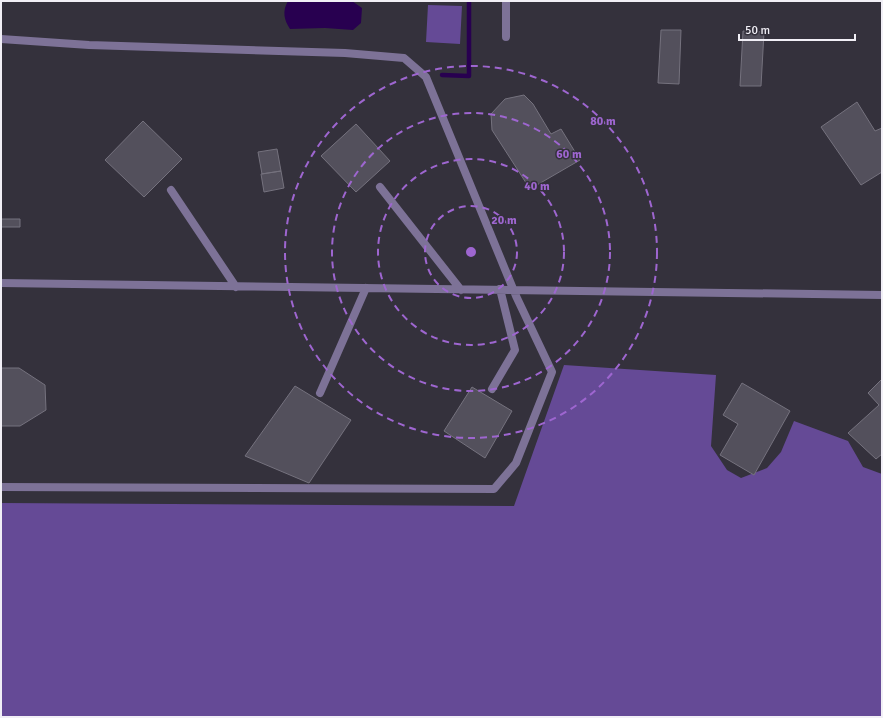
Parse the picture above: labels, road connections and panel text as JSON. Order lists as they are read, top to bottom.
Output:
{
  "scale_bar": "50 m",
  "rings": [
    "80 m",
    "60 m",
    "40 m",
    "20 m"
  ]
}
